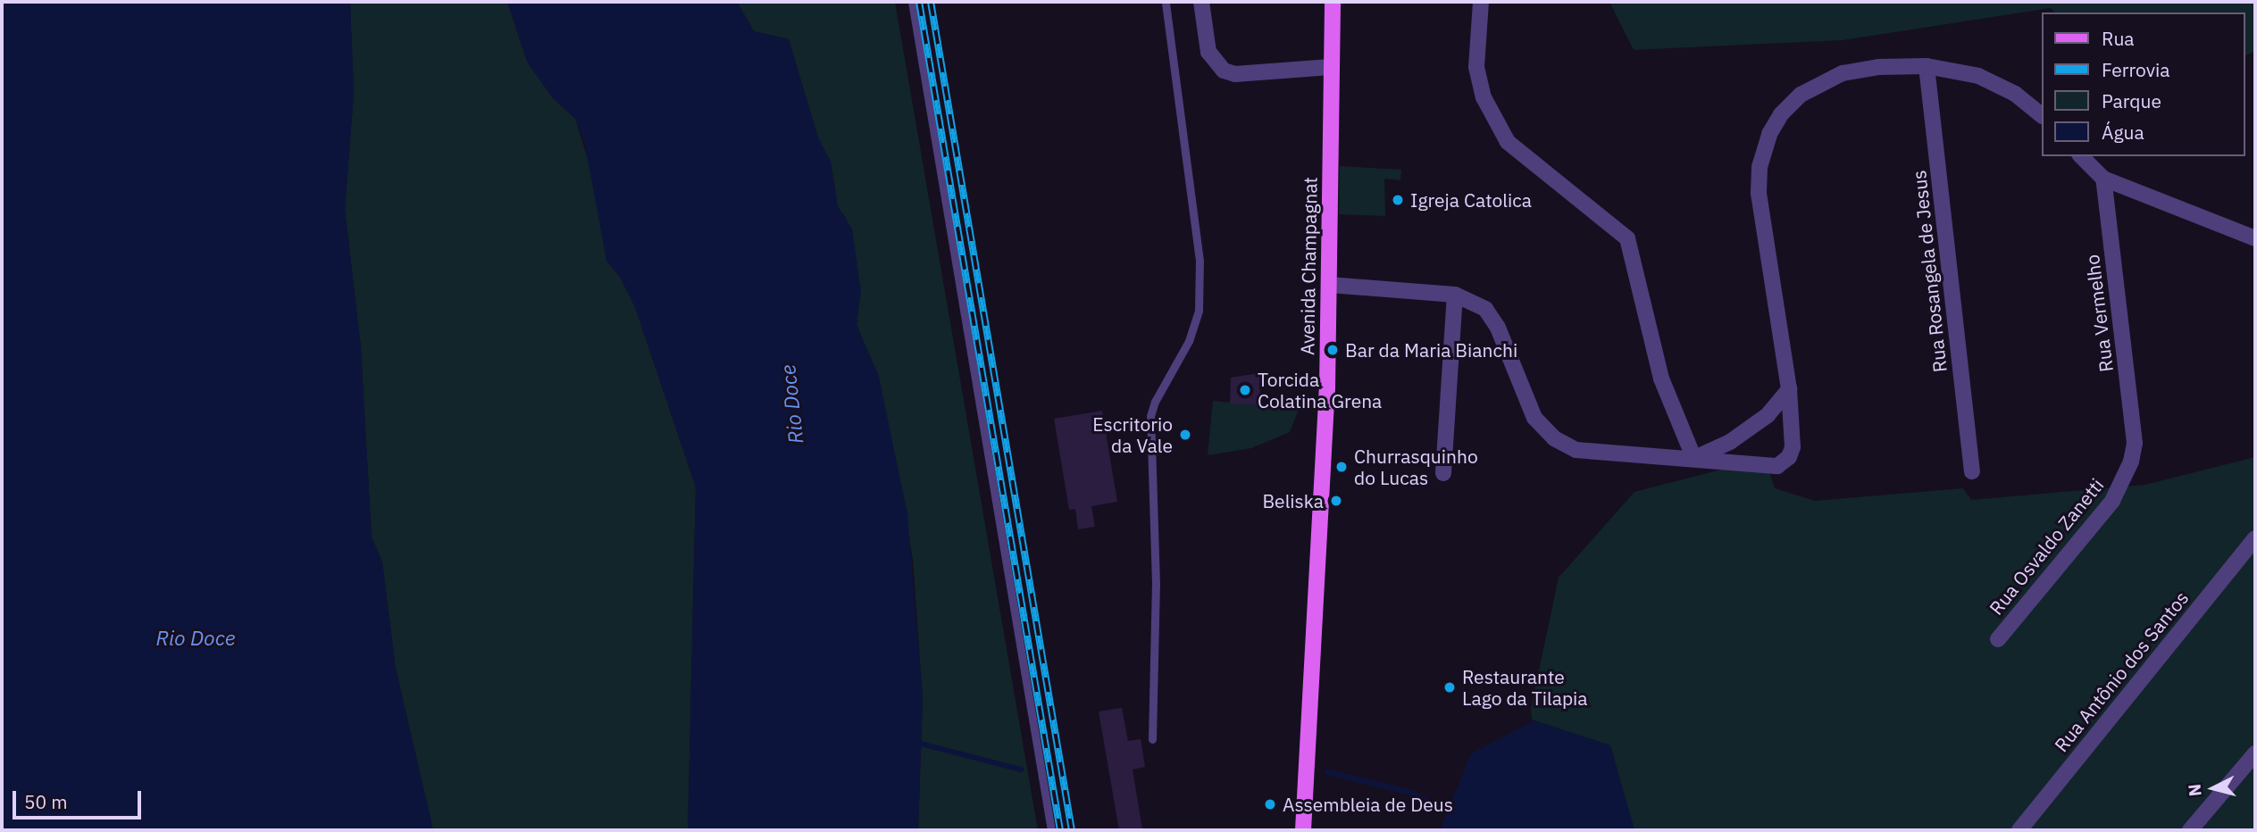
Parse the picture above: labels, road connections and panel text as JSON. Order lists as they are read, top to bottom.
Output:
{
  "streets": {
    "main road": ["Avenida Champagnat"],
    "street": [
      "Rua Rosangela de Jesus",
      "Rua Vermelho",
      "Rua Osvaldo Zanetti",
      "Rua Antônio dos Santos"
    ]
  },
  "crossings": [
    ["Rua Vermelho", "Rua Osvaldo Zanetti"]
  ],
  "water": ["Rio Doce"],
  "places": [
    "Igreja Catolica",
    "Bar da Maria Bianchi",
    "Torcida Colatina Grena",
    "Escritorio da Vale",
    "Churrasquinho do Lucas",
    "Beliska",
    "Restaurante Lago da Tilapia",
    "Assembleia de Deus"
  ],
  "legend": [
    "Rua",
    "Ferrovia",
    "Parque",
    "Água"
  ],
  "scale_bar": "50 m",
  "north": "left"
}
